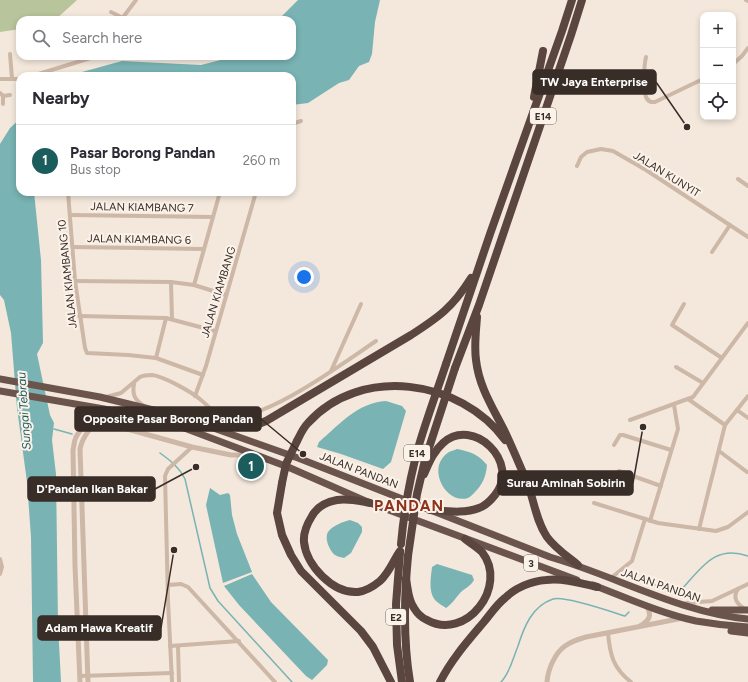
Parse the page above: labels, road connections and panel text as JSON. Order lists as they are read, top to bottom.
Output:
{
  "streets": {
    "highway": [
      "E14",
      "JALAN PANDAN",
      "3",
      "E2"
    ],
    "street": [
      "JALAN KUNYIT",
      "JALAN KIAMBANG 7",
      "JALAN KIAMBANG 6",
      "JALAN KIAMBANG 10",
      "JALAN KIAMBANG"
    ]
  },
  "crossings": [
    ["E14", "E2"],
    ["JALAN KIAMBANG 7", "JALAN KIAMBANG 10"],
    ["JALAN KIAMBANG 6", "JALAN KIAMBANG 10"]
  ],
  "districts": ["PANDAN"],
  "water": ["Sungai Tebrau"],
  "places": [
    "TW Jaya Enterprise",
    "Surau Aminah Sobirin",
    "Opposite Pasar Borong Pandan",
    "D'Pandan Ikan Bakar",
    "Adam Hawa Kreatif"
  ],
  "page": {
    "map_buttons": ["+", "−"],
    "search": "Search here",
    "heading": "Nearby",
    "list": [
      {
        "mark": "1",
        "name": "Pasar Borong Pandan",
        "note": "Bus stop",
        "value": "260 m"
      }
    ],
    "pins": "1"
  }
}
